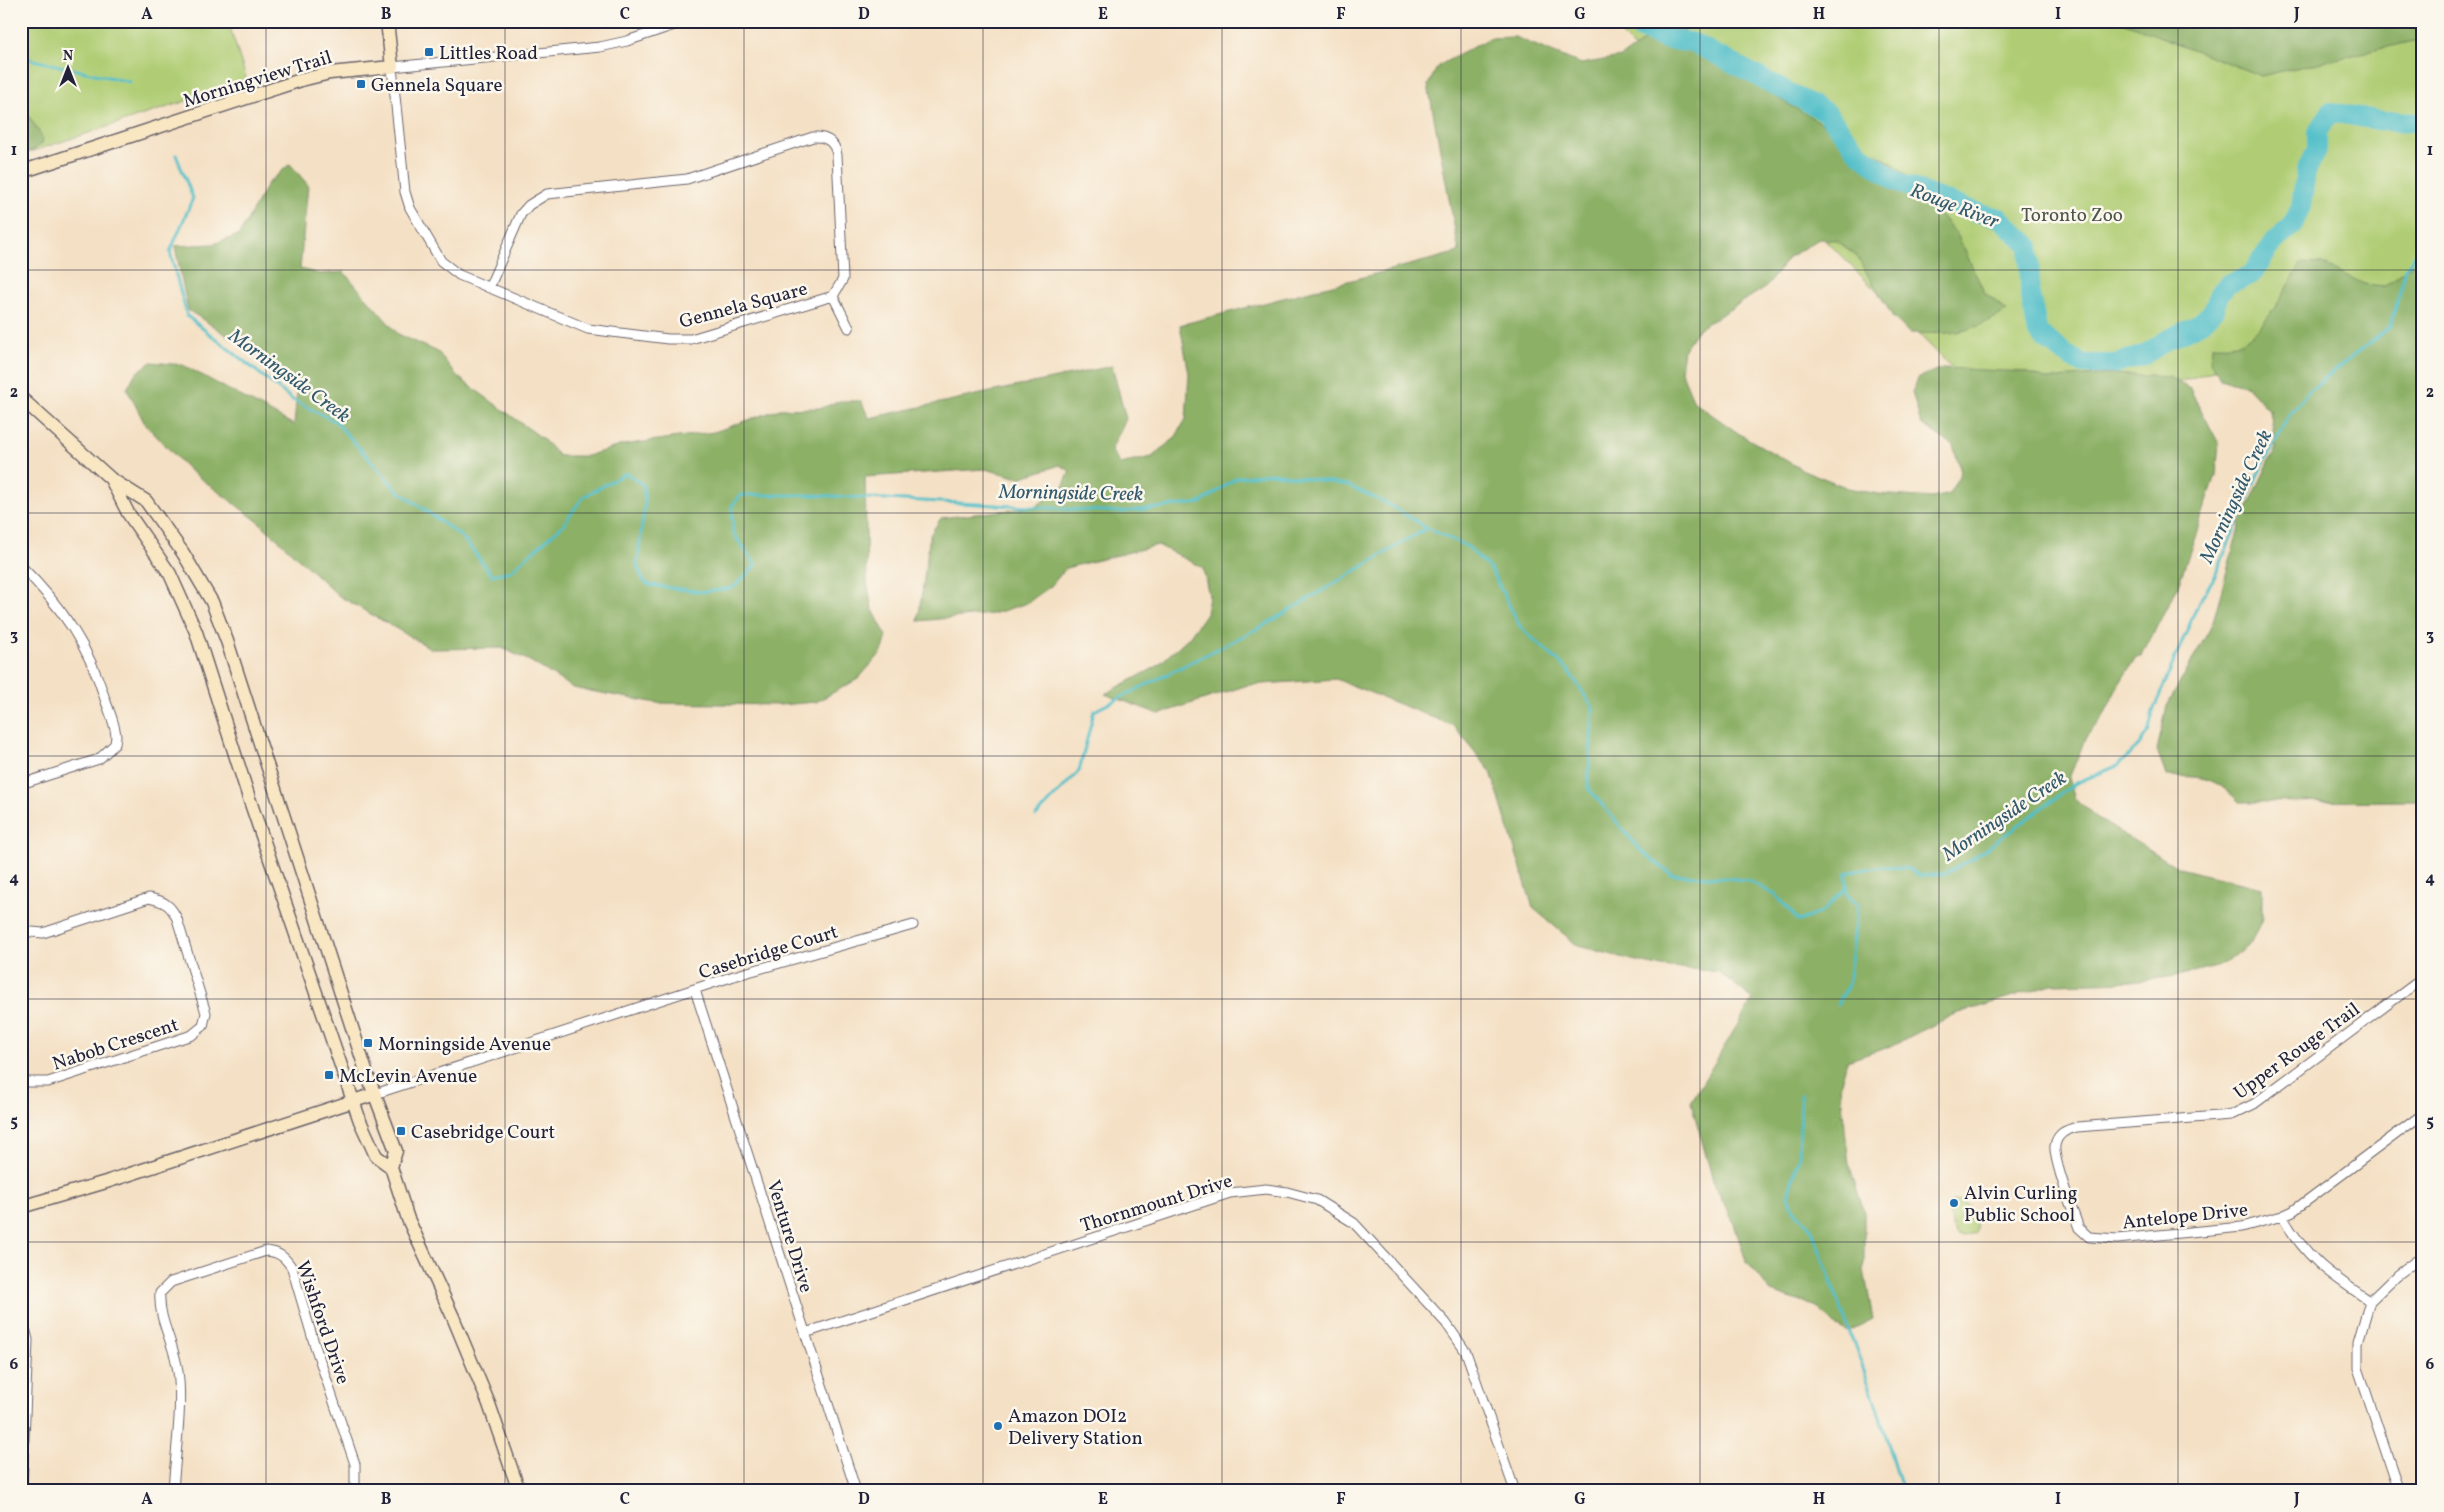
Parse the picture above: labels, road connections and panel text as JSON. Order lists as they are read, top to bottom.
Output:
{
  "streets": {
    "main road": ["Morningview Trail"],
    "street": [
      "Gennela Square",
      "Casebridge Court",
      "Nabob Crescent",
      "Upper Rouge Trail",
      "Thornmount Drive",
      "Antelope Drive",
      "Venture Drive",
      "Wishford Drive"
    ]
  },
  "crossings": [
    ["Morningview Trail", "Gennela Square"],
    ["Casebridge Court", "Venture Drive"],
    ["Upper Rouge Trail", "Antelope Drive"],
    ["Thornmount Drive", "Venture Drive"]
  ],
  "water": ["Rouge River", "Morningside Creek"],
  "parks": ["Toronto Zoo"],
  "places": {
    "transit": [
      "Littles Road",
      "Gennela Square",
      "Morningside Avenue",
      "McLevin Avenue",
      "Casebridge Court"
    ],
    "other": ["Alvin Curling Public School", "Amazon DOI2 Delivery Station"]
  },
  "north": "top",
  "grid": {
    "columns": [
      "A",
      "B",
      "C",
      "D",
      "E",
      "F",
      "G",
      "H",
      "I",
      "J"
    ],
    "rows": [
      "1",
      "2",
      "3",
      "4",
      "5",
      "6"
    ]
  }
}
